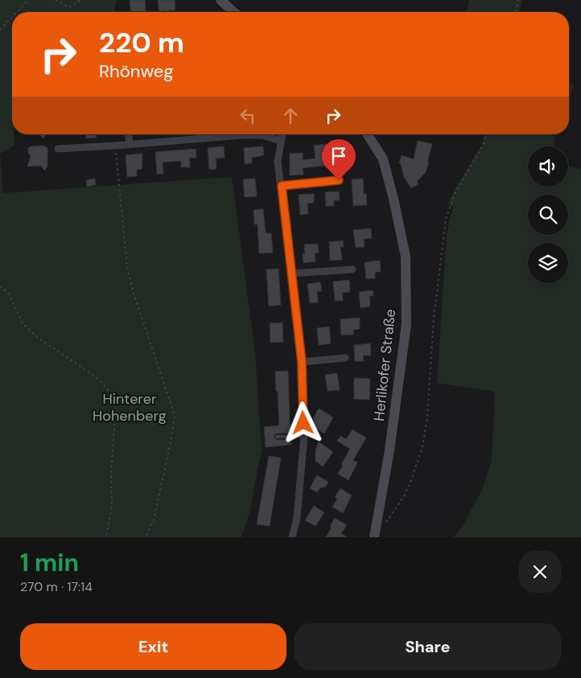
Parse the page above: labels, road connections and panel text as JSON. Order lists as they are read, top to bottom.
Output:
{
  "streets": {
    "main road": ["Herlikofer Straße"]
  },
  "parks": ["Hinterer Hohenberg"],
  "page": {
    "turn": ["220 m", "Rhönweg"],
    "heading": ["1 min", "270 m · 17:14"],
    "buttons": ["Exit", "Share"]
  }
}
